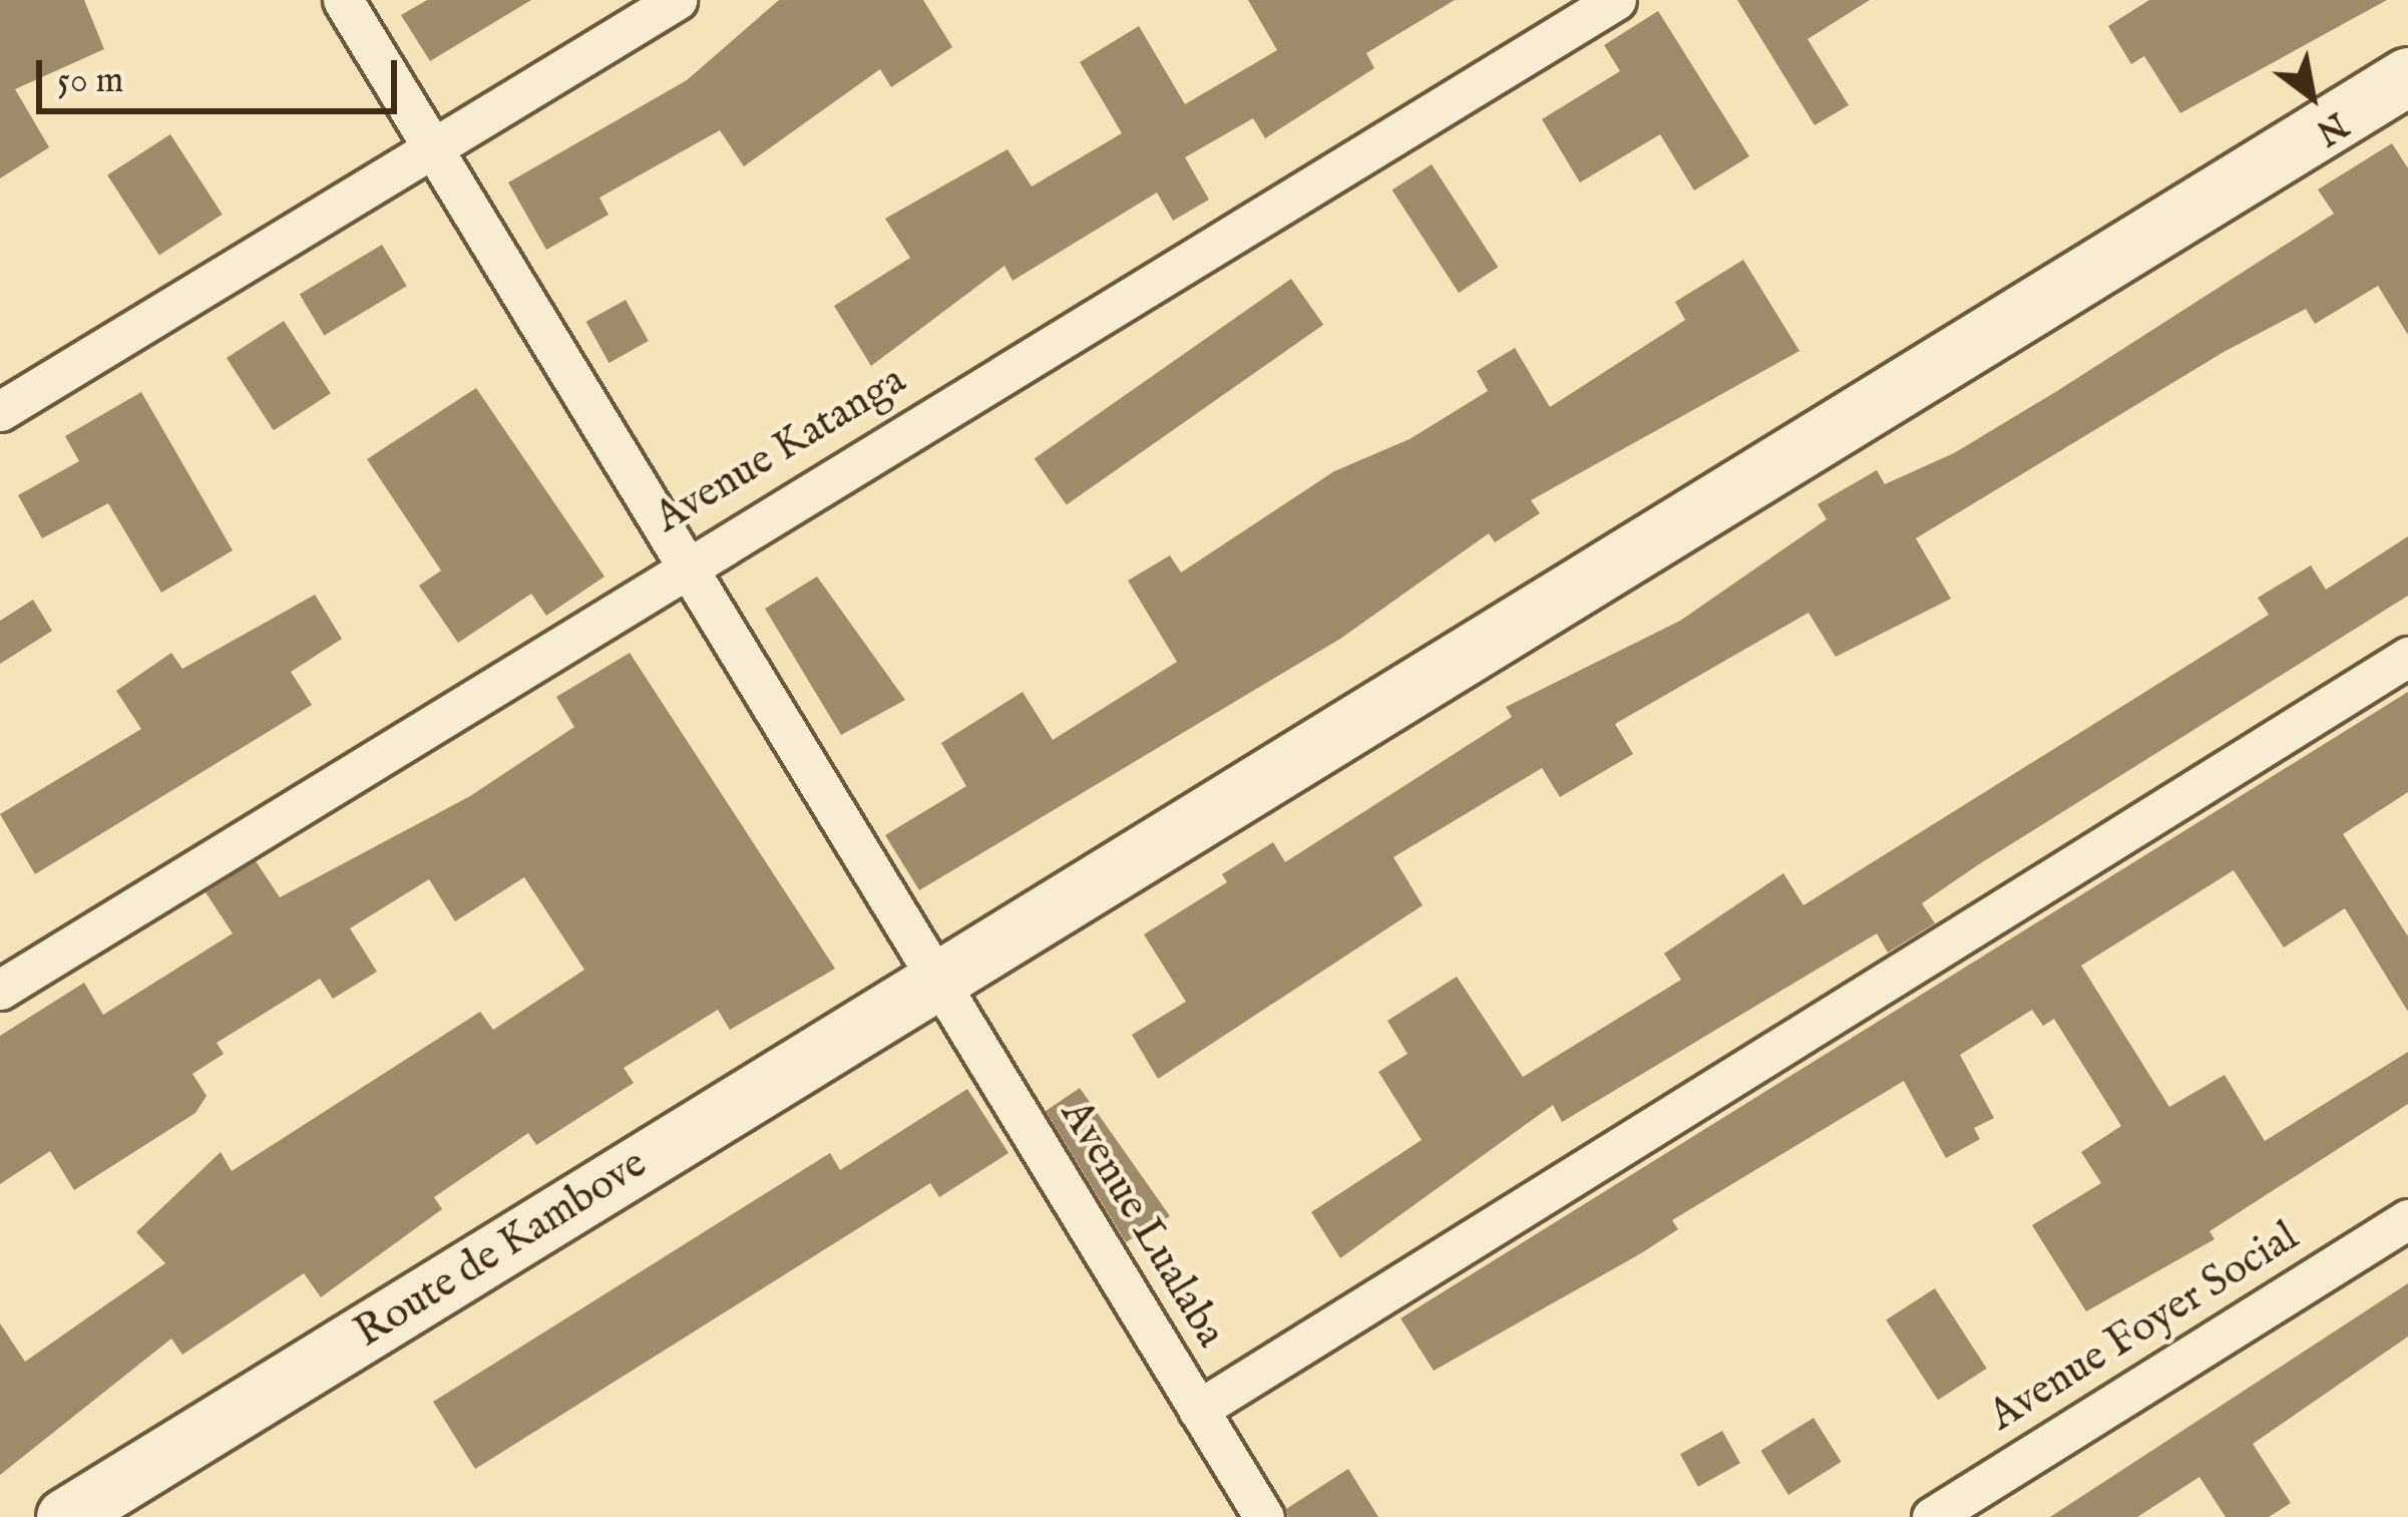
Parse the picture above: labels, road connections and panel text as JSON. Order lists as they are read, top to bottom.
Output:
{
  "streets": {
    "street": [
      "Avenue Katanga",
      "Avenue Lualaba",
      "Route de Kambove",
      "Avenue Foyer Social"
    ]
  },
  "crossings": [
    ["Avenue Katanga", "Avenue Lualaba"],
    ["Avenue Lualaba", "Route de Kambove"]
  ],
  "scale_bar": "50 m",
  "north": "bottom right"
}
